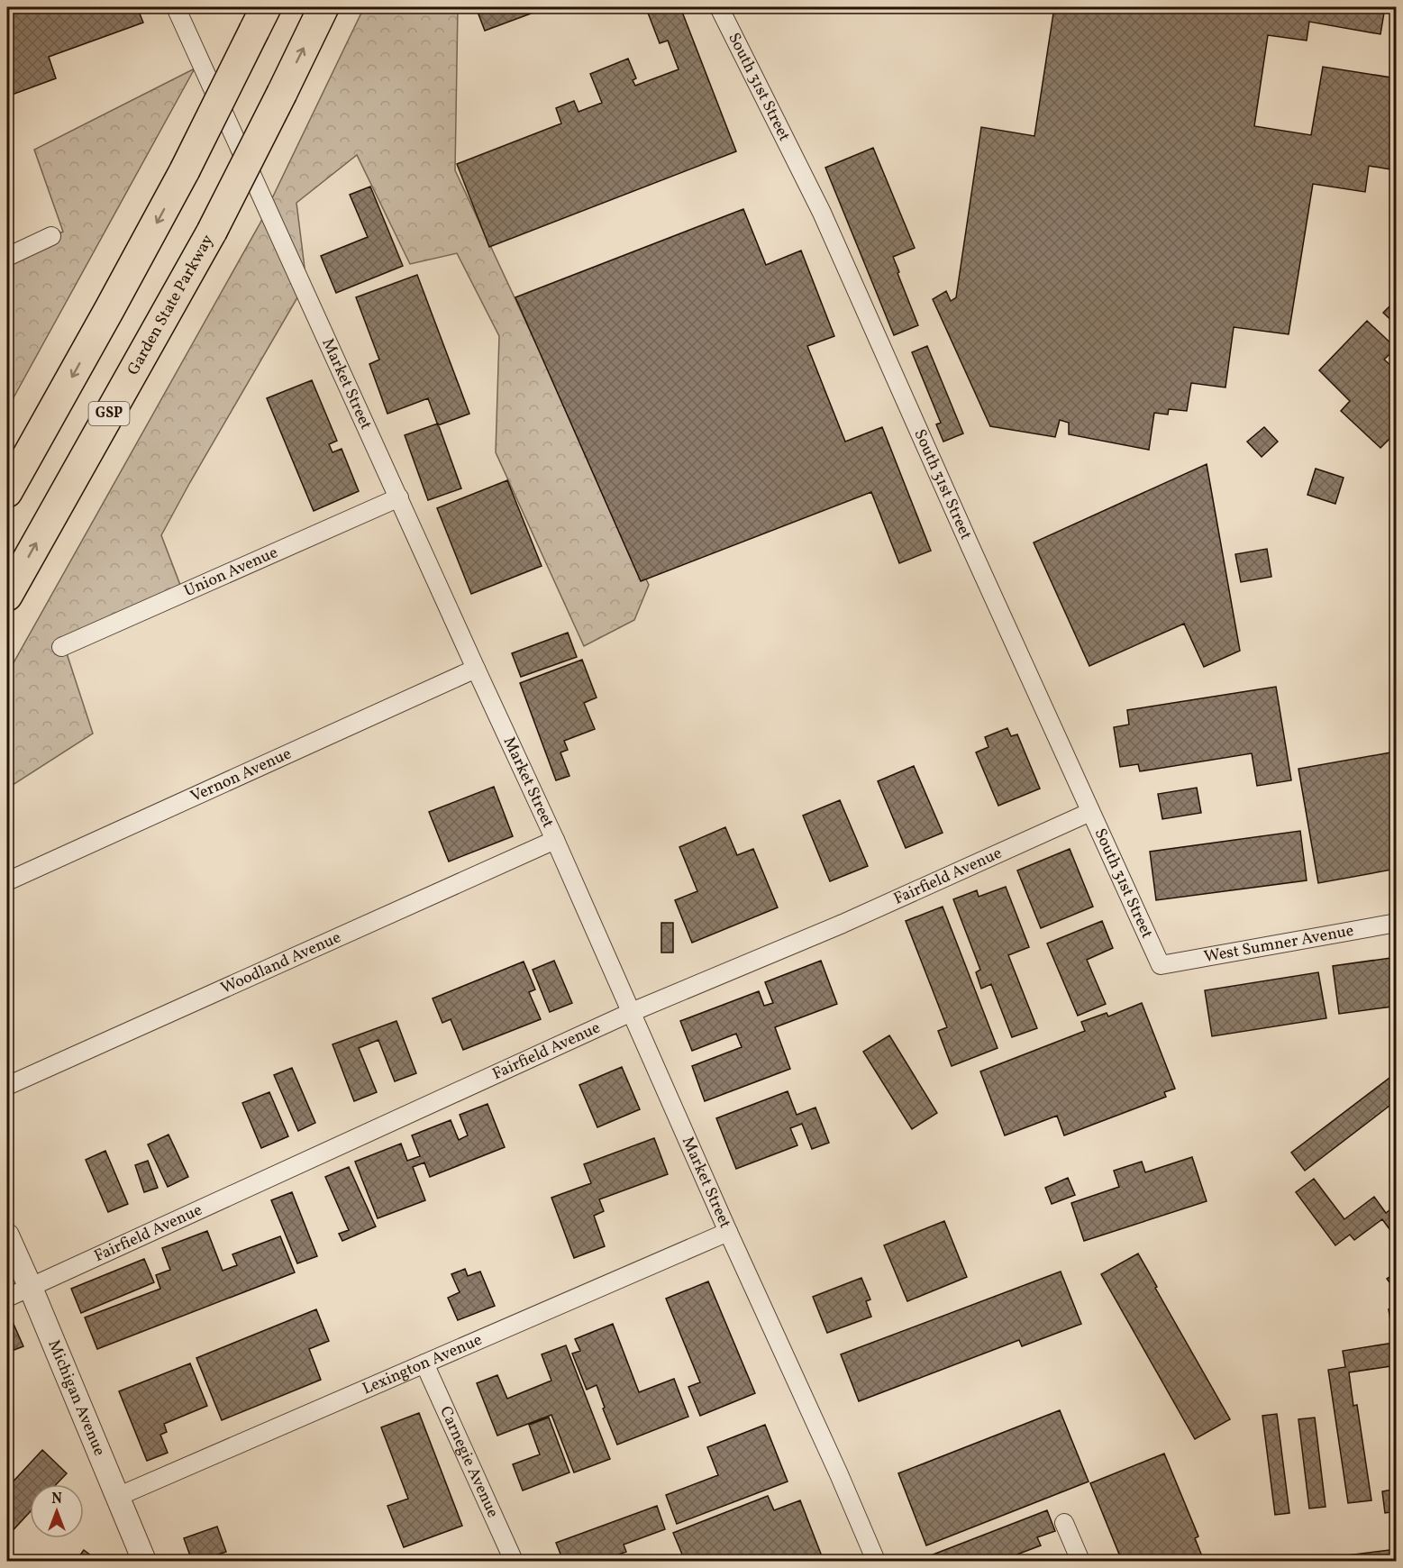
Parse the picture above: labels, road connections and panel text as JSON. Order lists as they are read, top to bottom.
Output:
{
  "streets": {
    "highway": ["Garden State Parkway", "GSP"],
    "street": [
      "South 31st Street",
      "Market Street",
      "Union Avenue",
      "Vernon Avenue",
      "Fairfield Avenue",
      "West Sumner Avenue",
      "Woodland Avenue",
      "Lexington Avenue",
      "Michigan Avenue",
      "Carnegie Avenue"
    ]
  },
  "crossings": [
    ["South 31st Street", "Fairfield Avenue"],
    ["South 31st Street", "West Sumner Avenue"],
    ["Market Street", "Union Avenue"],
    ["Market Street", "Vernon Avenue"],
    ["Market Street", "Fairfield Avenue"],
    ["Market Street", "Woodland Avenue"],
    ["Market Street", "Lexington Avenue"],
    ["Fairfield Avenue", "Michigan Avenue"],
    ["Lexington Avenue", "Michigan Avenue"],
    ["Lexington Avenue", "Carnegie Avenue"]
  ],
  "north": "top"
}
